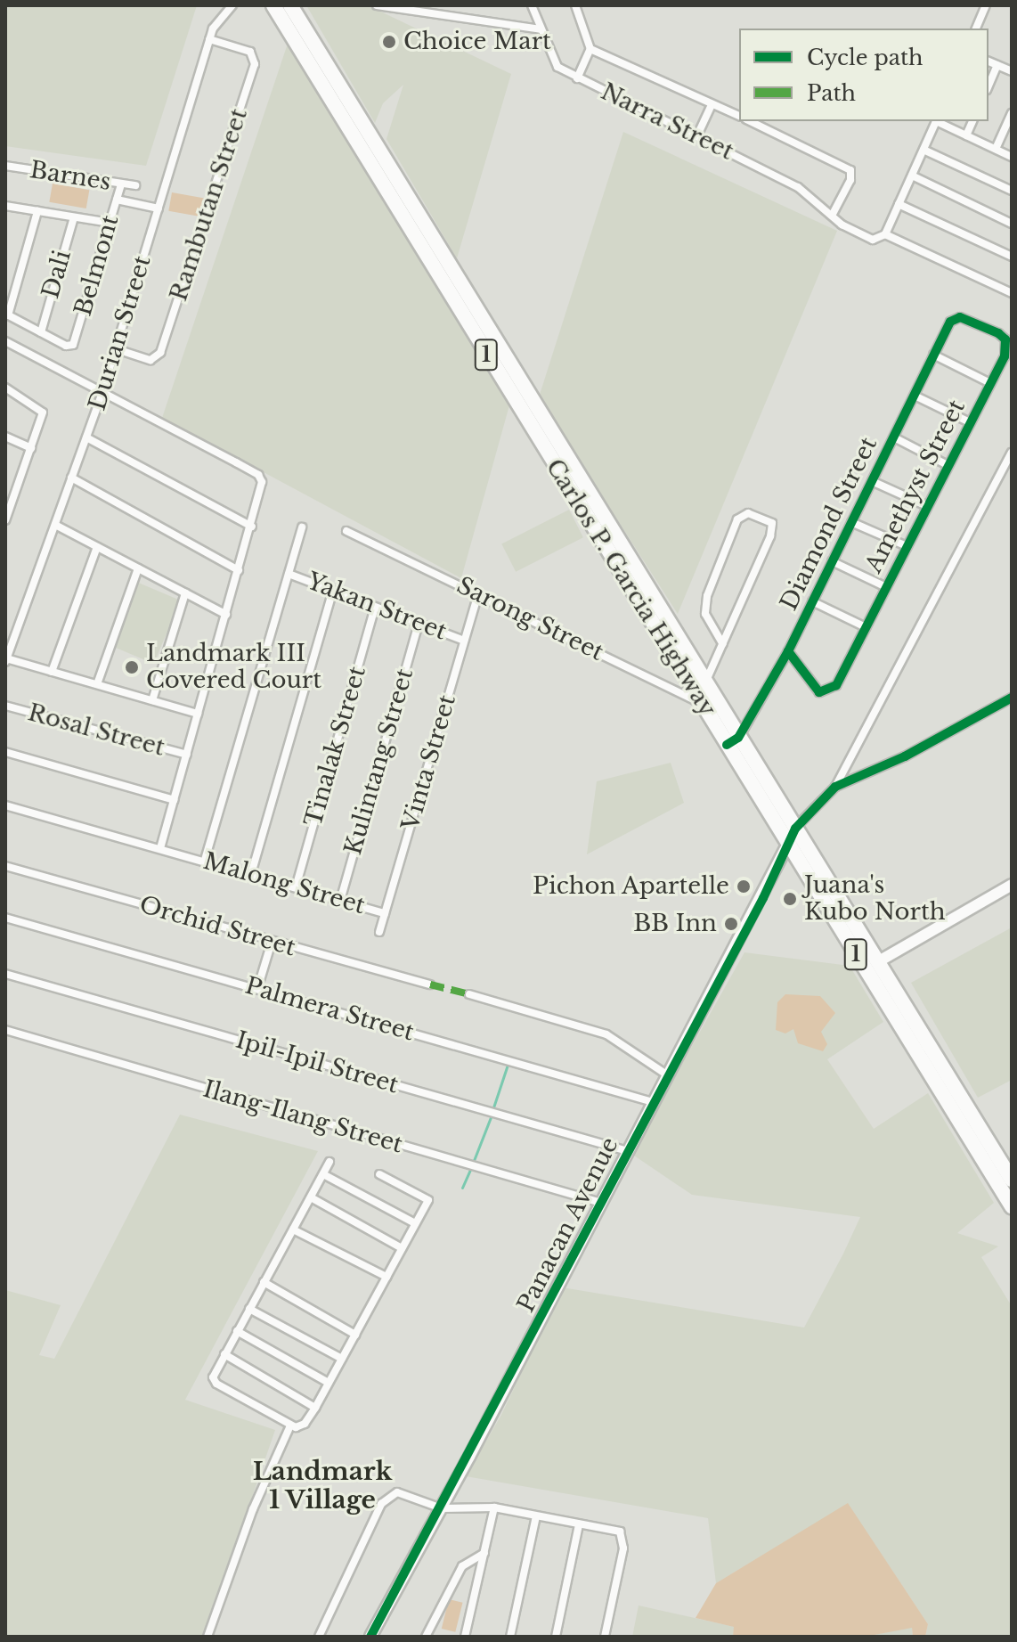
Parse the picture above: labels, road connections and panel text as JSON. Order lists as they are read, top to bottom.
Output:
{
  "streets": {
    "highway": ["1", "Carlos P. Garcia Highway"],
    "street": [
      "Narra Street",
      "Barnes",
      "Rambutan Street",
      "Belmont",
      "Dali",
      "Durian Street",
      "Amethyst Street",
      "Diamond Street",
      "Yakan Street",
      "Sarong Street",
      "Rosal Street",
      "Tinalak Street",
      "Kulintang Street",
      "Vinta Street",
      "Malong Street",
      "Orchid Street",
      "Palmera Street",
      "Ipil-Ipil Street",
      "Ilang-Ilang Street",
      "Panacan Avenue"
    ]
  },
  "crossings": [
    ["Barnes", "Belmont"],
    ["Rambutan Street", "Durian Street"],
    ["Belmont", "Dali"],
    ["Amethyst Street", "Diamond Street"],
    ["Diamond Street", "Carlos P. Garcia Highway"],
    ["Carlos P. Garcia Highway", "Sarong Street"],
    ["Carlos P. Garcia Highway", "Panacan Avenue"],
    ["Yakan Street", "Tinalak Street"],
    ["Yakan Street", "Kulintang Street"],
    ["Yakan Street", "Vinta Street"],
    ["Sarong Street", "Vinta Street"],
    ["Tinalak Street", "Malong Street"],
    ["Kulintang Street", "Malong Street"],
    ["Vinta Street", "Malong Street"],
    ["Palmera Street", "Panacan Avenue"],
    ["Ipil-Ipil Street", "Panacan Avenue"],
    ["Ilang-Ilang Street", "Panacan Avenue"]
  ],
  "districts": ["Landmark 1 Village"],
  "places": [
    "Choice Mart",
    "Landmark III Covered Court",
    "Pichon Apartelle",
    "Juana's Kubo North",
    "BB Inn"
  ],
  "legend": ["Cycle path", "Path"]
}
